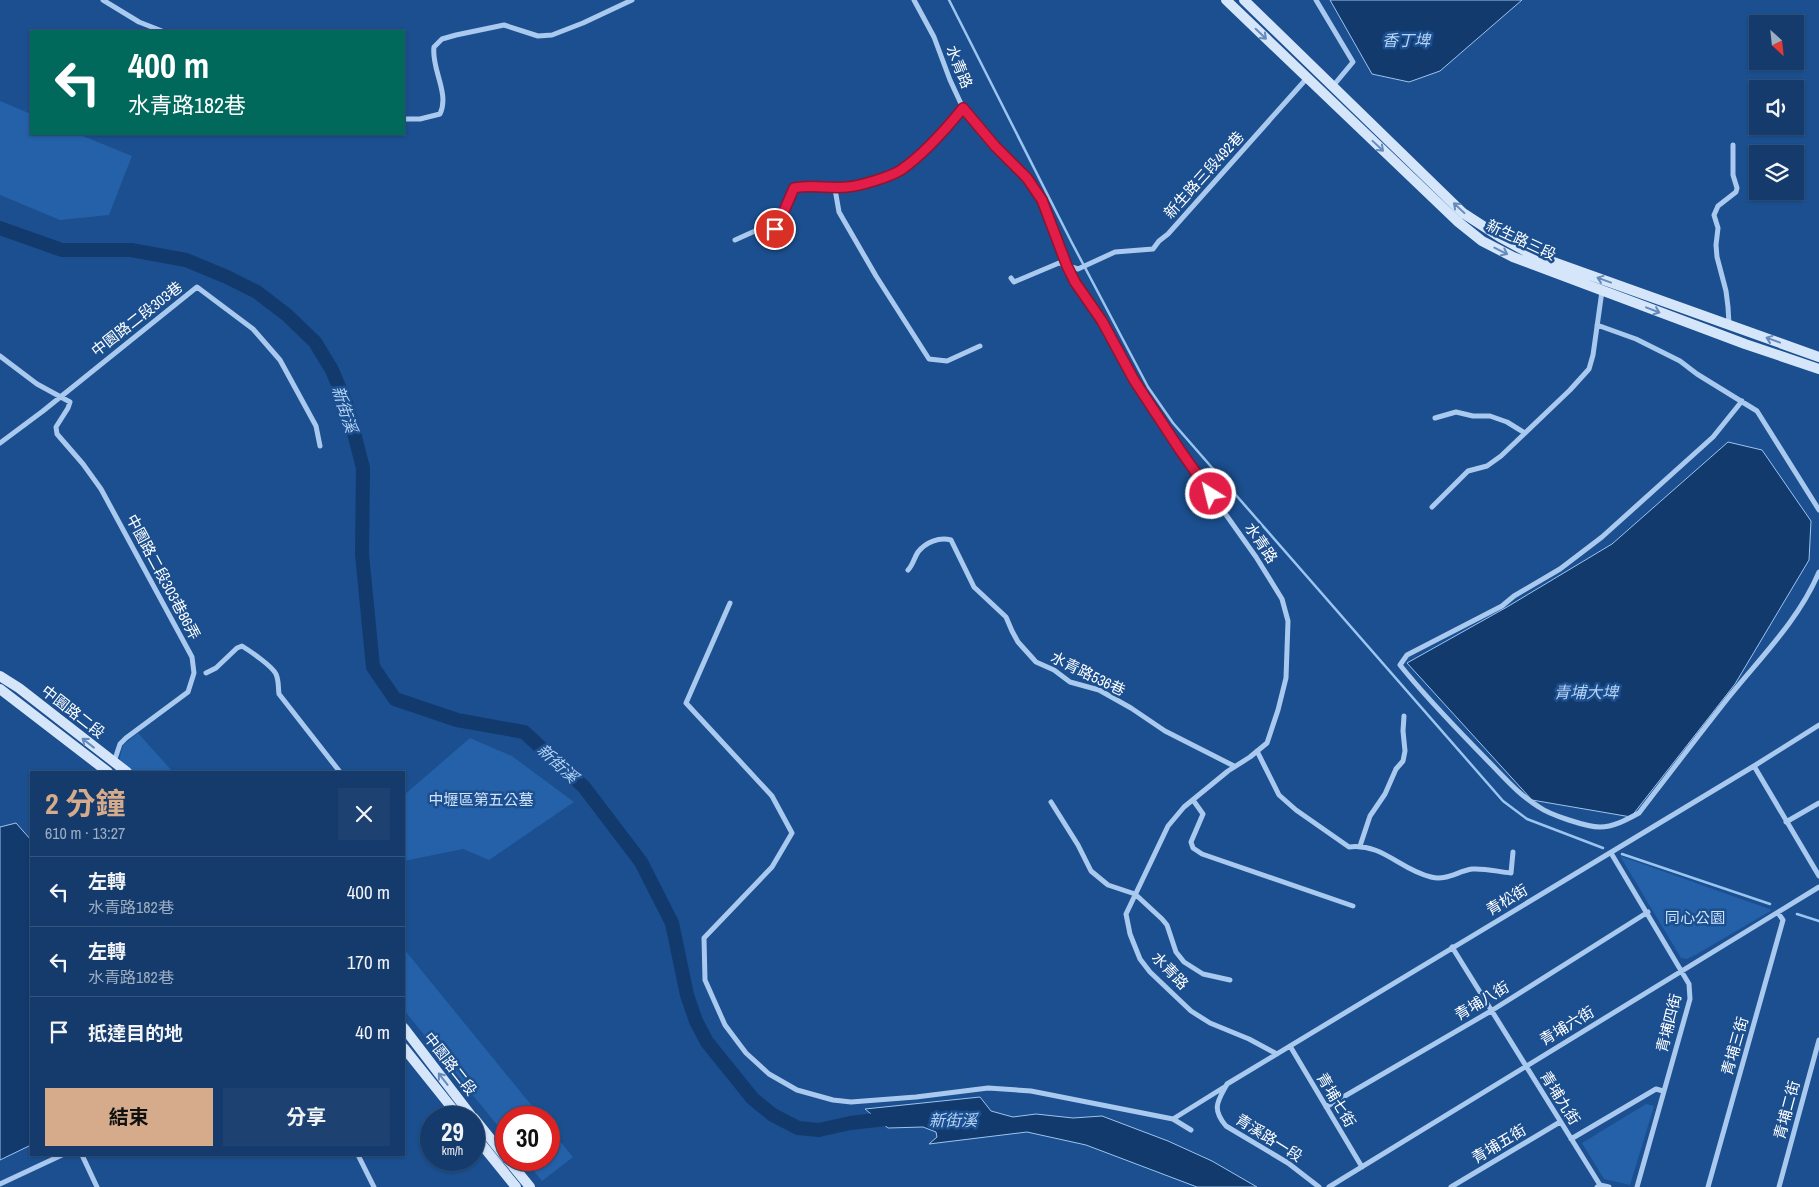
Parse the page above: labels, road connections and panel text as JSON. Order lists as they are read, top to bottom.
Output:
{
  "streets": {
    "main road": ["新生路三段", "中園路二段"],
    "street": [
      "水青路",
      "新生路三段492巷",
      "中園路二段303巷",
      "中園路二段303巷86弄",
      "水青路536巷",
      "青松街",
      "青埔八街",
      "青埔四街",
      "青埔六街",
      "青埔三街",
      "青埔九街",
      "青埔七街",
      "青埔二街",
      "青溪路一段",
      "青埔五街"
    ]
  },
  "crossings": [
    ["水青路", "新生路三段492巷"],
    ["水青路", "水青路536巷"],
    ["水青路", "青松街"],
    ["新生路三段492巷", "新生路三段"],
    ["中園路二段303巷", "中園路二段303巷86弄"],
    ["中園路二段303巷86弄", "中園路二段"],
    ["青松街", "青埔四街"],
    ["青松街", "青埔九街"],
    ["青松街", "青埔七街"],
    ["青松街", "青溪路一段"],
    ["青埔八街", "青埔四街"],
    ["青埔八街", "青埔九街"],
    ["青埔八街", "青埔七街"],
    ["青埔四街", "青埔六街"],
    ["青埔六街", "青埔三街"],
    ["青埔六街", "青埔九街"],
    ["青埔六街", "青埔七街"],
    ["青埔九街", "青埔五街"]
  ],
  "water": ["香丁埤", "新街溪", "青埔大埤"],
  "parks": ["中壢區第五公墓", "同心公園"],
  "north": "bottom right",
  "page": {
    "turn": ["400 m", "水青路182巷"],
    "heading": ["2 分鐘", "610 m · 13:27"],
    "list": [
      {
        "name": "左轉",
        "note": "水青路182巷",
        "value": "400 m"
      },
      {
        "name": "左轉",
        "note": "水青路182巷",
        "value": "170 m"
      },
      {
        "name": "抵達目的地",
        "value": "40 m"
      }
    ],
    "buttons": ["結束", "分享"],
    "speed": "29 km/h",
    "limit": "30"
  }
}
